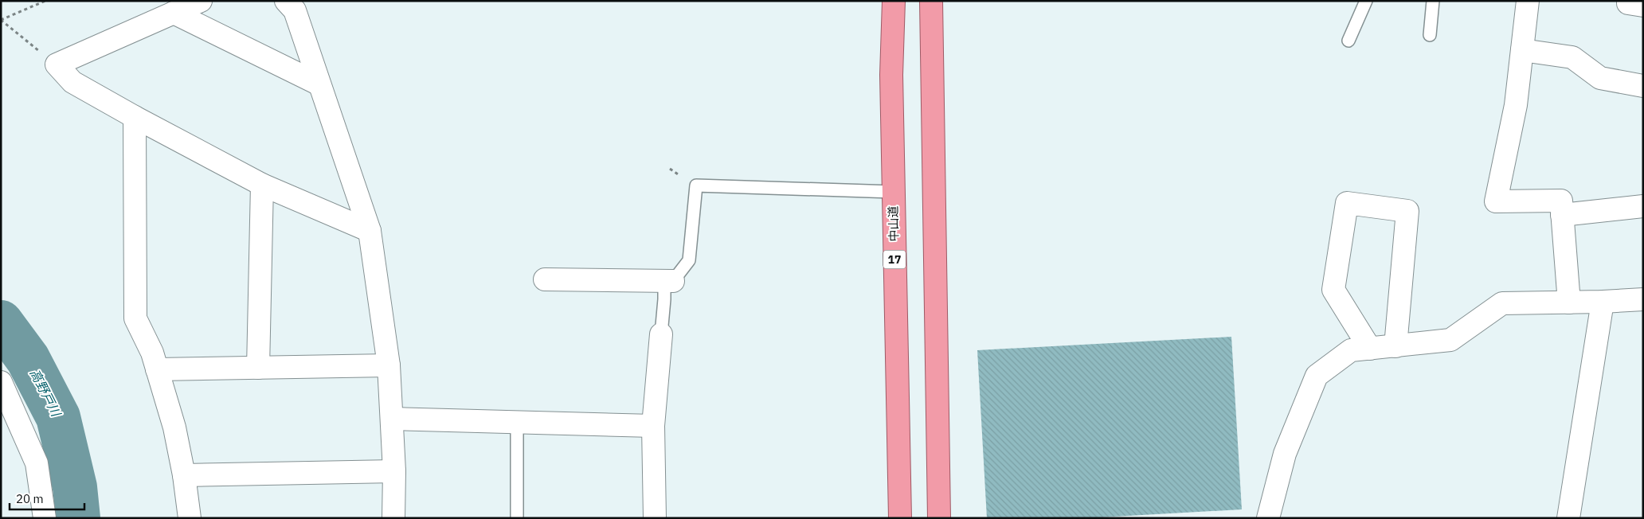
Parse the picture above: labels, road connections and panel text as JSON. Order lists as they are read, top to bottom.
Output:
{
  "streets": {
    "highway": ["中山道", "17"]
  },
  "water": ["高野戸川"],
  "scale_bar": "20 m"
}
